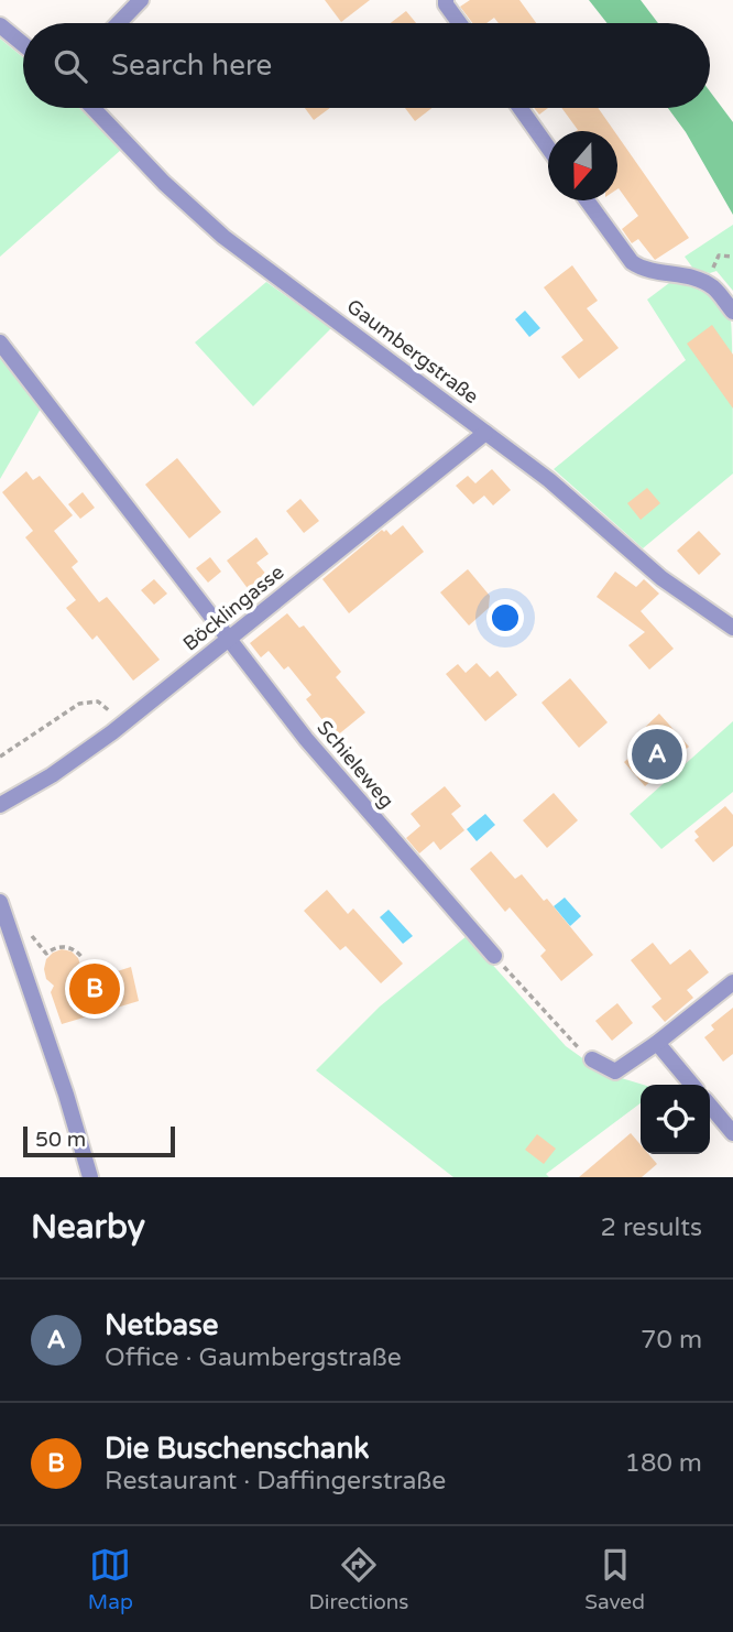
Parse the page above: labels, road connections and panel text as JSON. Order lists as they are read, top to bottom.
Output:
{
  "streets": {
    "street": ["Gaumbergstraße", "Böcklingasse", "Schieleweg"]
  },
  "crossings": [
    ["Gaumbergstraße", "Böcklingasse"],
    ["Böcklingasse", "Schieleweg"]
  ],
  "scale_bar": "50 m",
  "north": "bottom",
  "page": {
    "search": "Search here",
    "pins": ["A", "B"],
    "scale": "50 m",
    "heading": ["Nearby", "2 results"],
    "list": [
      {
        "mark": "A",
        "name": "Netbase",
        "note": "Office · Gaumbergstraße",
        "value": "70 m"
      },
      {
        "mark": "B",
        "name": "Die Buschenschank",
        "note": "Restaurant · Daffingerstraße",
        "value": "180 m"
      }
    ],
    "nav": ["Map", "Directions", "Saved"]
  }
}
